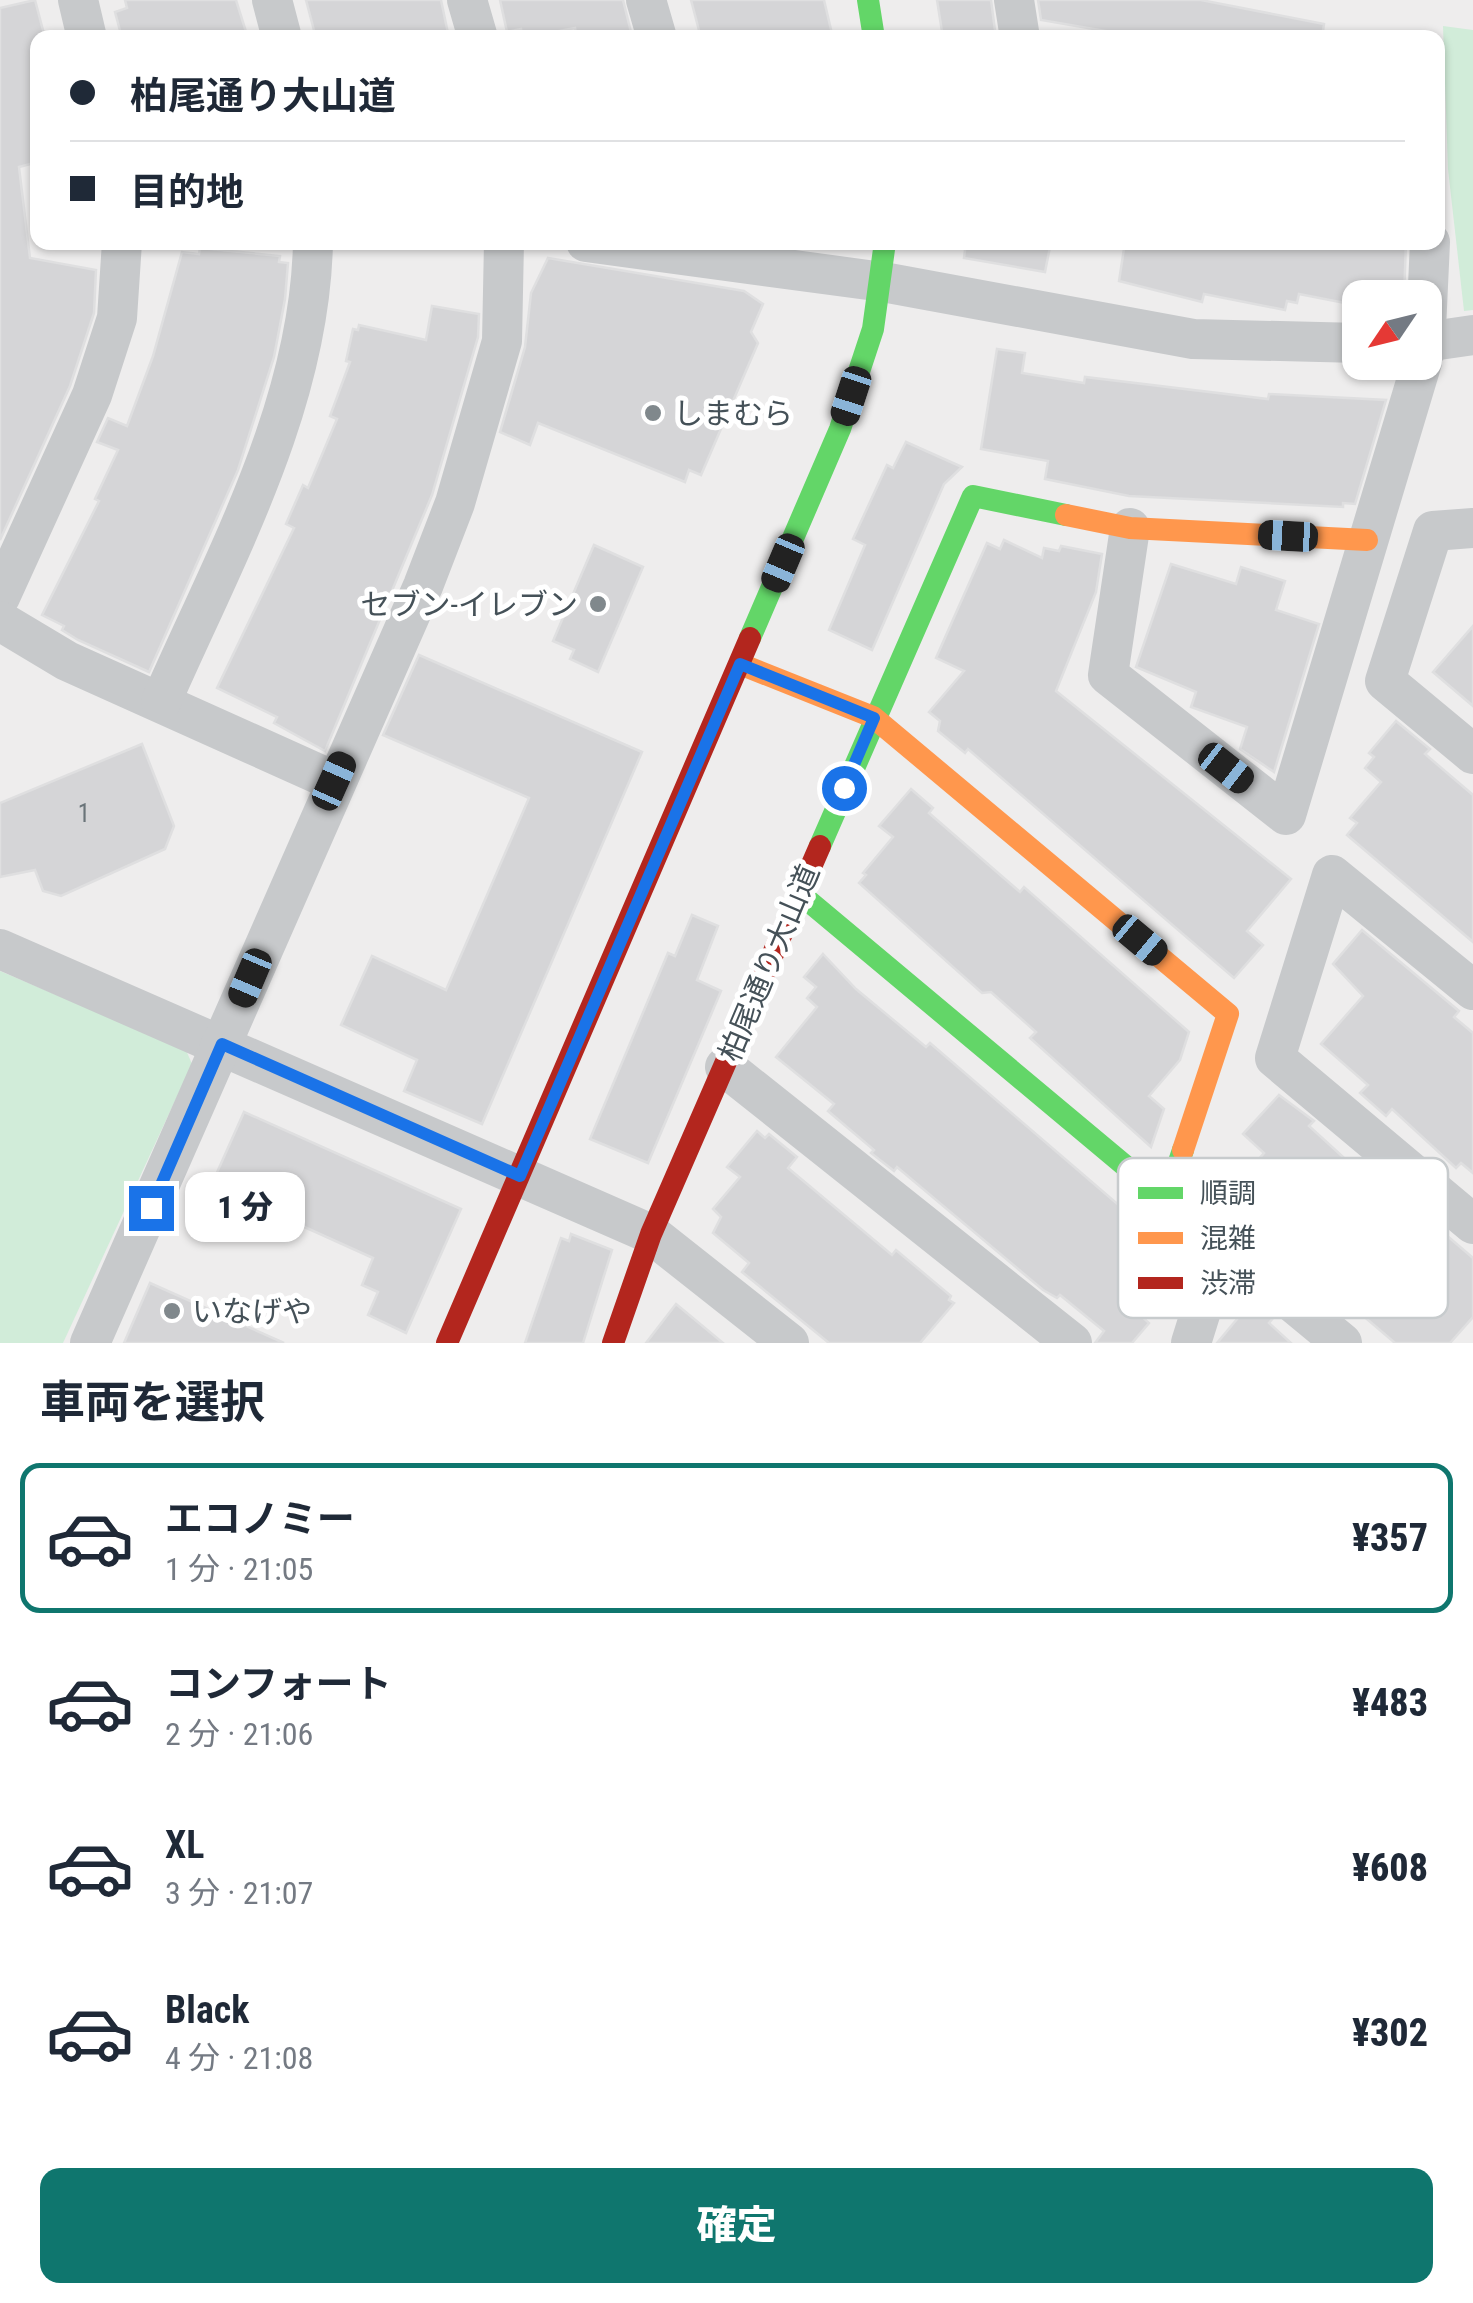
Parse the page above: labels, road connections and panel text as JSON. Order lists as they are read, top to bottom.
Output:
{
  "streets": {
    "street": ["柏尾通り大山道"]
  },
  "places": ["しまむら", "セブン-イレブン", "いなげや"],
  "house_numbers": ["1"],
  "legend": ["順調", "混雑", "渋滞"],
  "north": "bottom left",
  "page": {
    "banner": ["柏尾通り大山道", "目的地"],
    "bubble": "1 分",
    "heading": "車両を選択",
    "list": [
      {
        "name": "エコノミー",
        "note": "1 分 · 21:05",
        "value": "¥357"
      },
      {
        "name": "コンフォート",
        "note": "2 分 · 21:06",
        "value": "¥483"
      },
      {
        "name": "XL",
        "note": "3 分 · 21:07",
        "value": "¥608"
      },
      {
        "name": "Black",
        "note": "4 分 · 21:08",
        "value": "¥302"
      }
    ],
    "buttons": "確定"
  }
}
